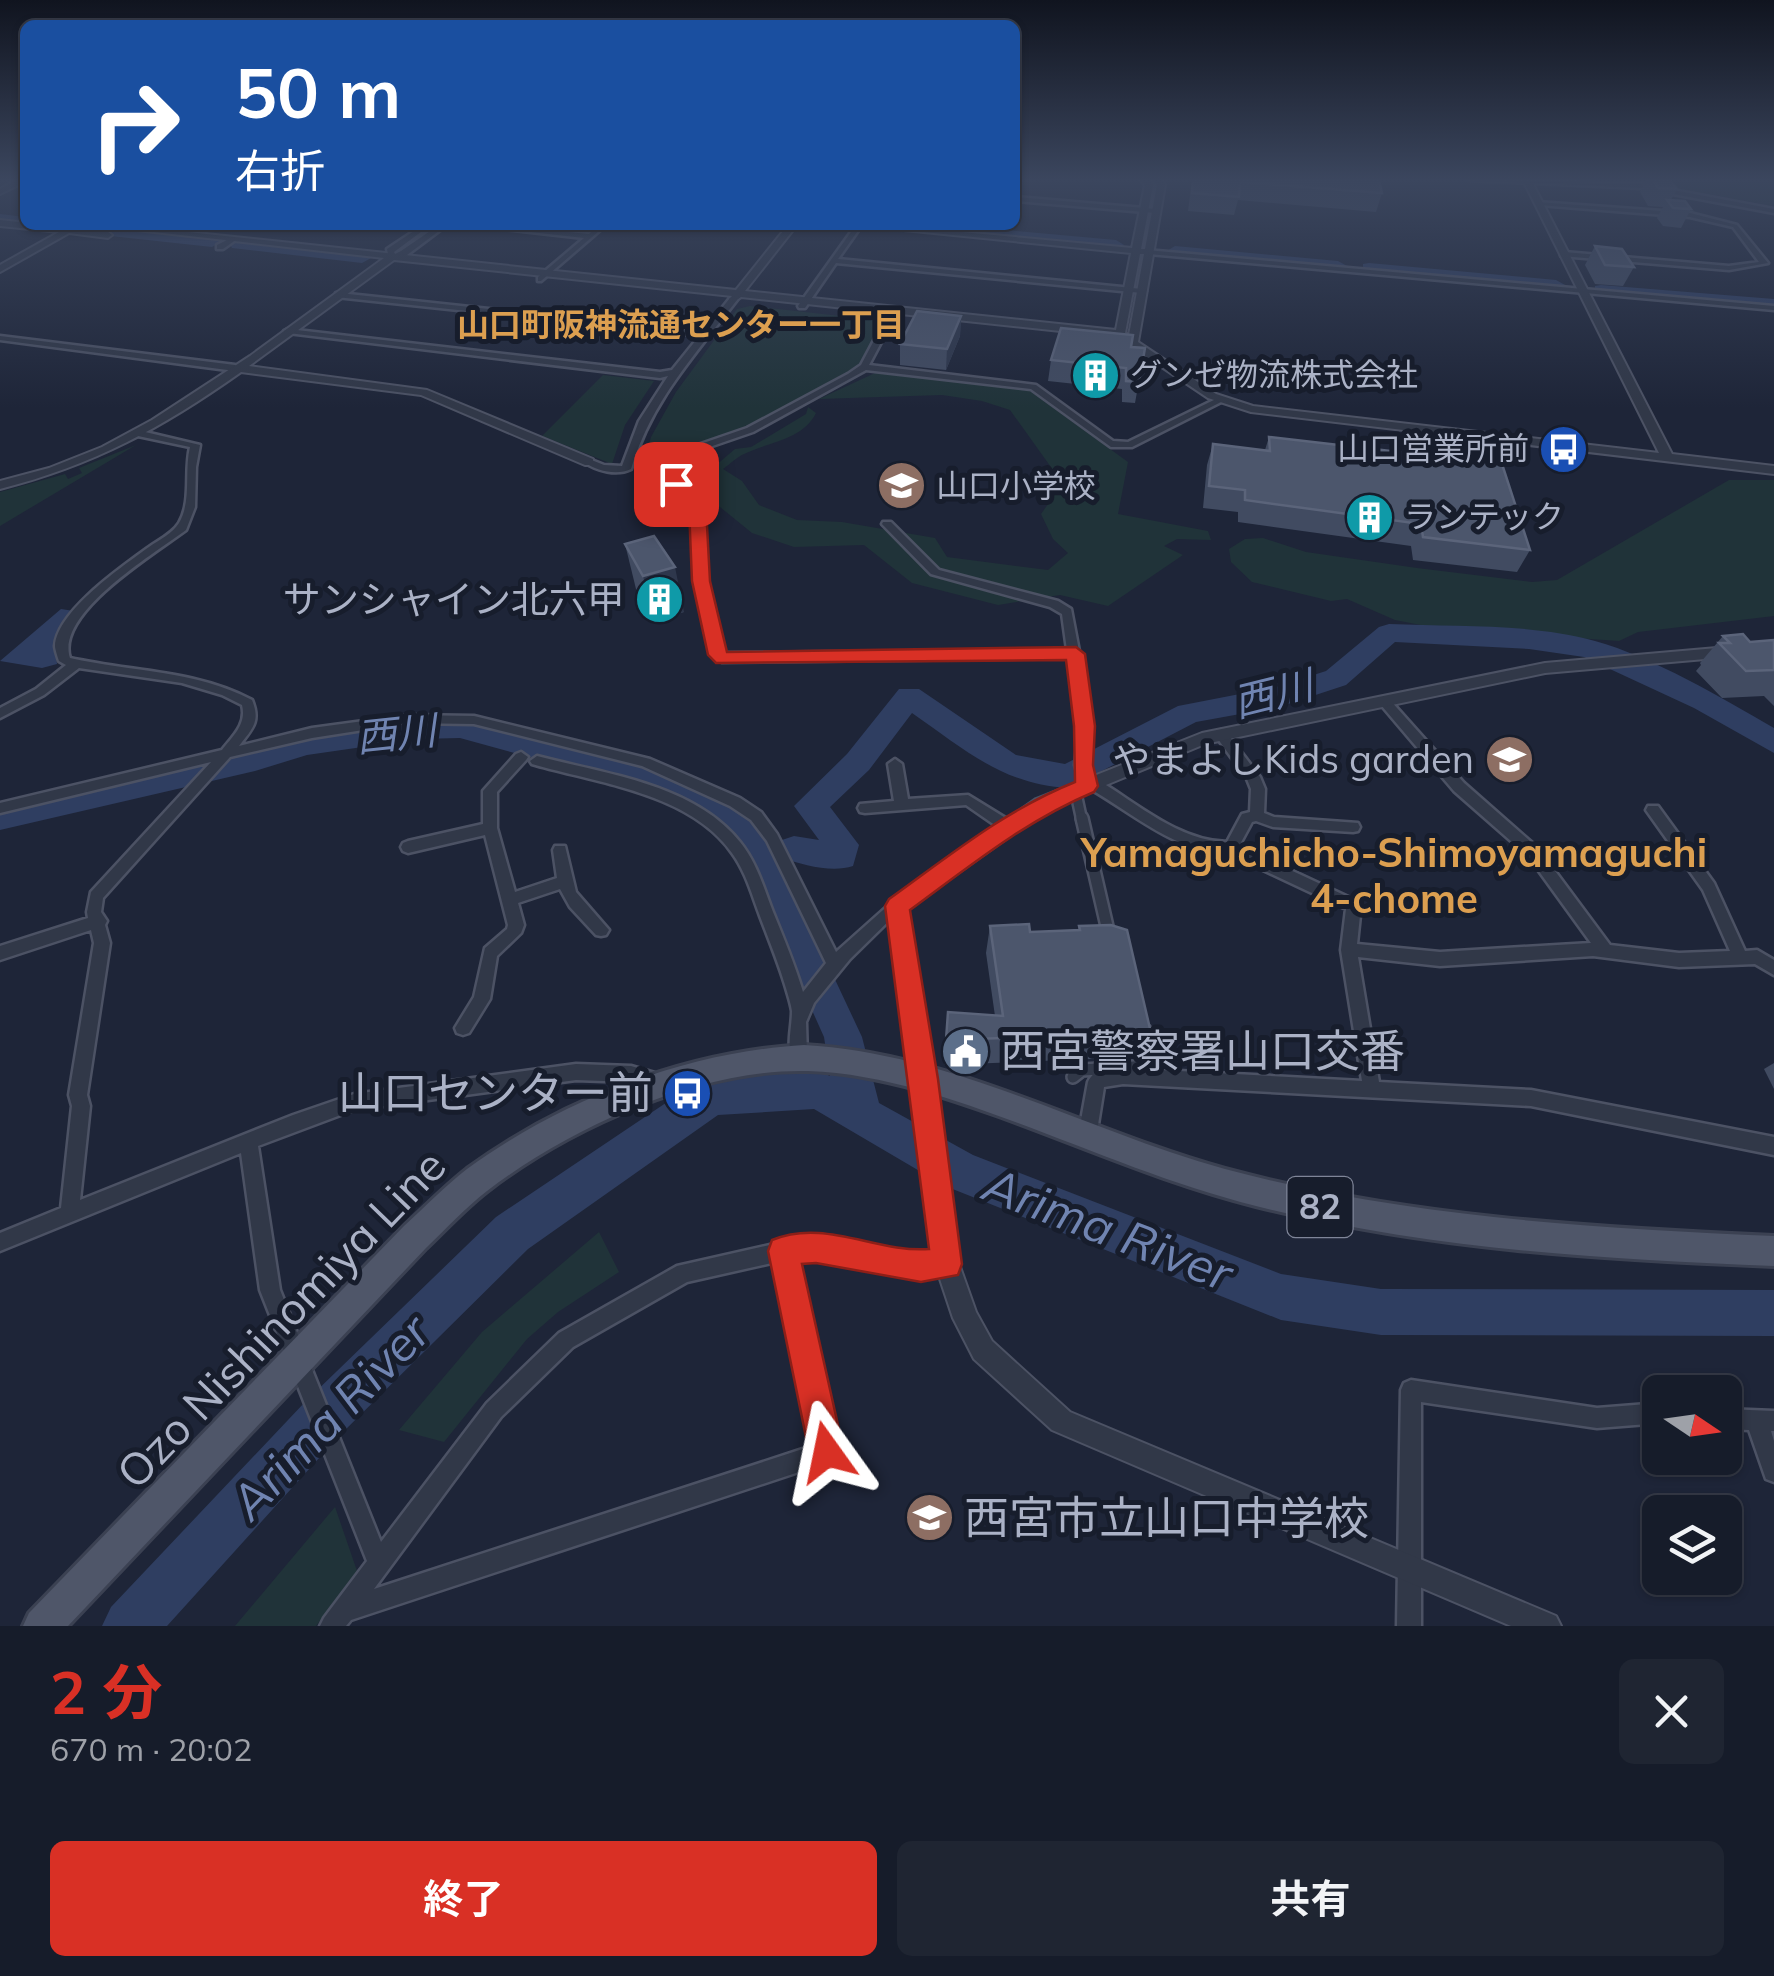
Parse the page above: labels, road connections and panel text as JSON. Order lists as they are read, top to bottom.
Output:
{
  "streets": {
    "main road": ["82", "Ozo Nishinomiya Line"]
  },
  "districts": ["山口町阪神流通センター一丁目", "Yamaguchicho-Shimoyamaguchi 4-chome"],
  "water": ["西川", "Arima River"],
  "places": {
    "building": ["グンゼ物流株式会社", "ランテック", "サンシャイン北六甲"],
    "bus stop": ["山口営業所前", "山口センター前"],
    "school or university": ["山口小学校", "やまよしKids garden", "西宮市立山口中学校"],
    "public building": ["西宮警察署山口交番"]
  },
  "north": "right",
  "page": {
    "turn": ["50 m", "右折"],
    "heading": ["2 分", "670 m · 20:02"],
    "buttons": ["終了", "共有"]
  }
}
